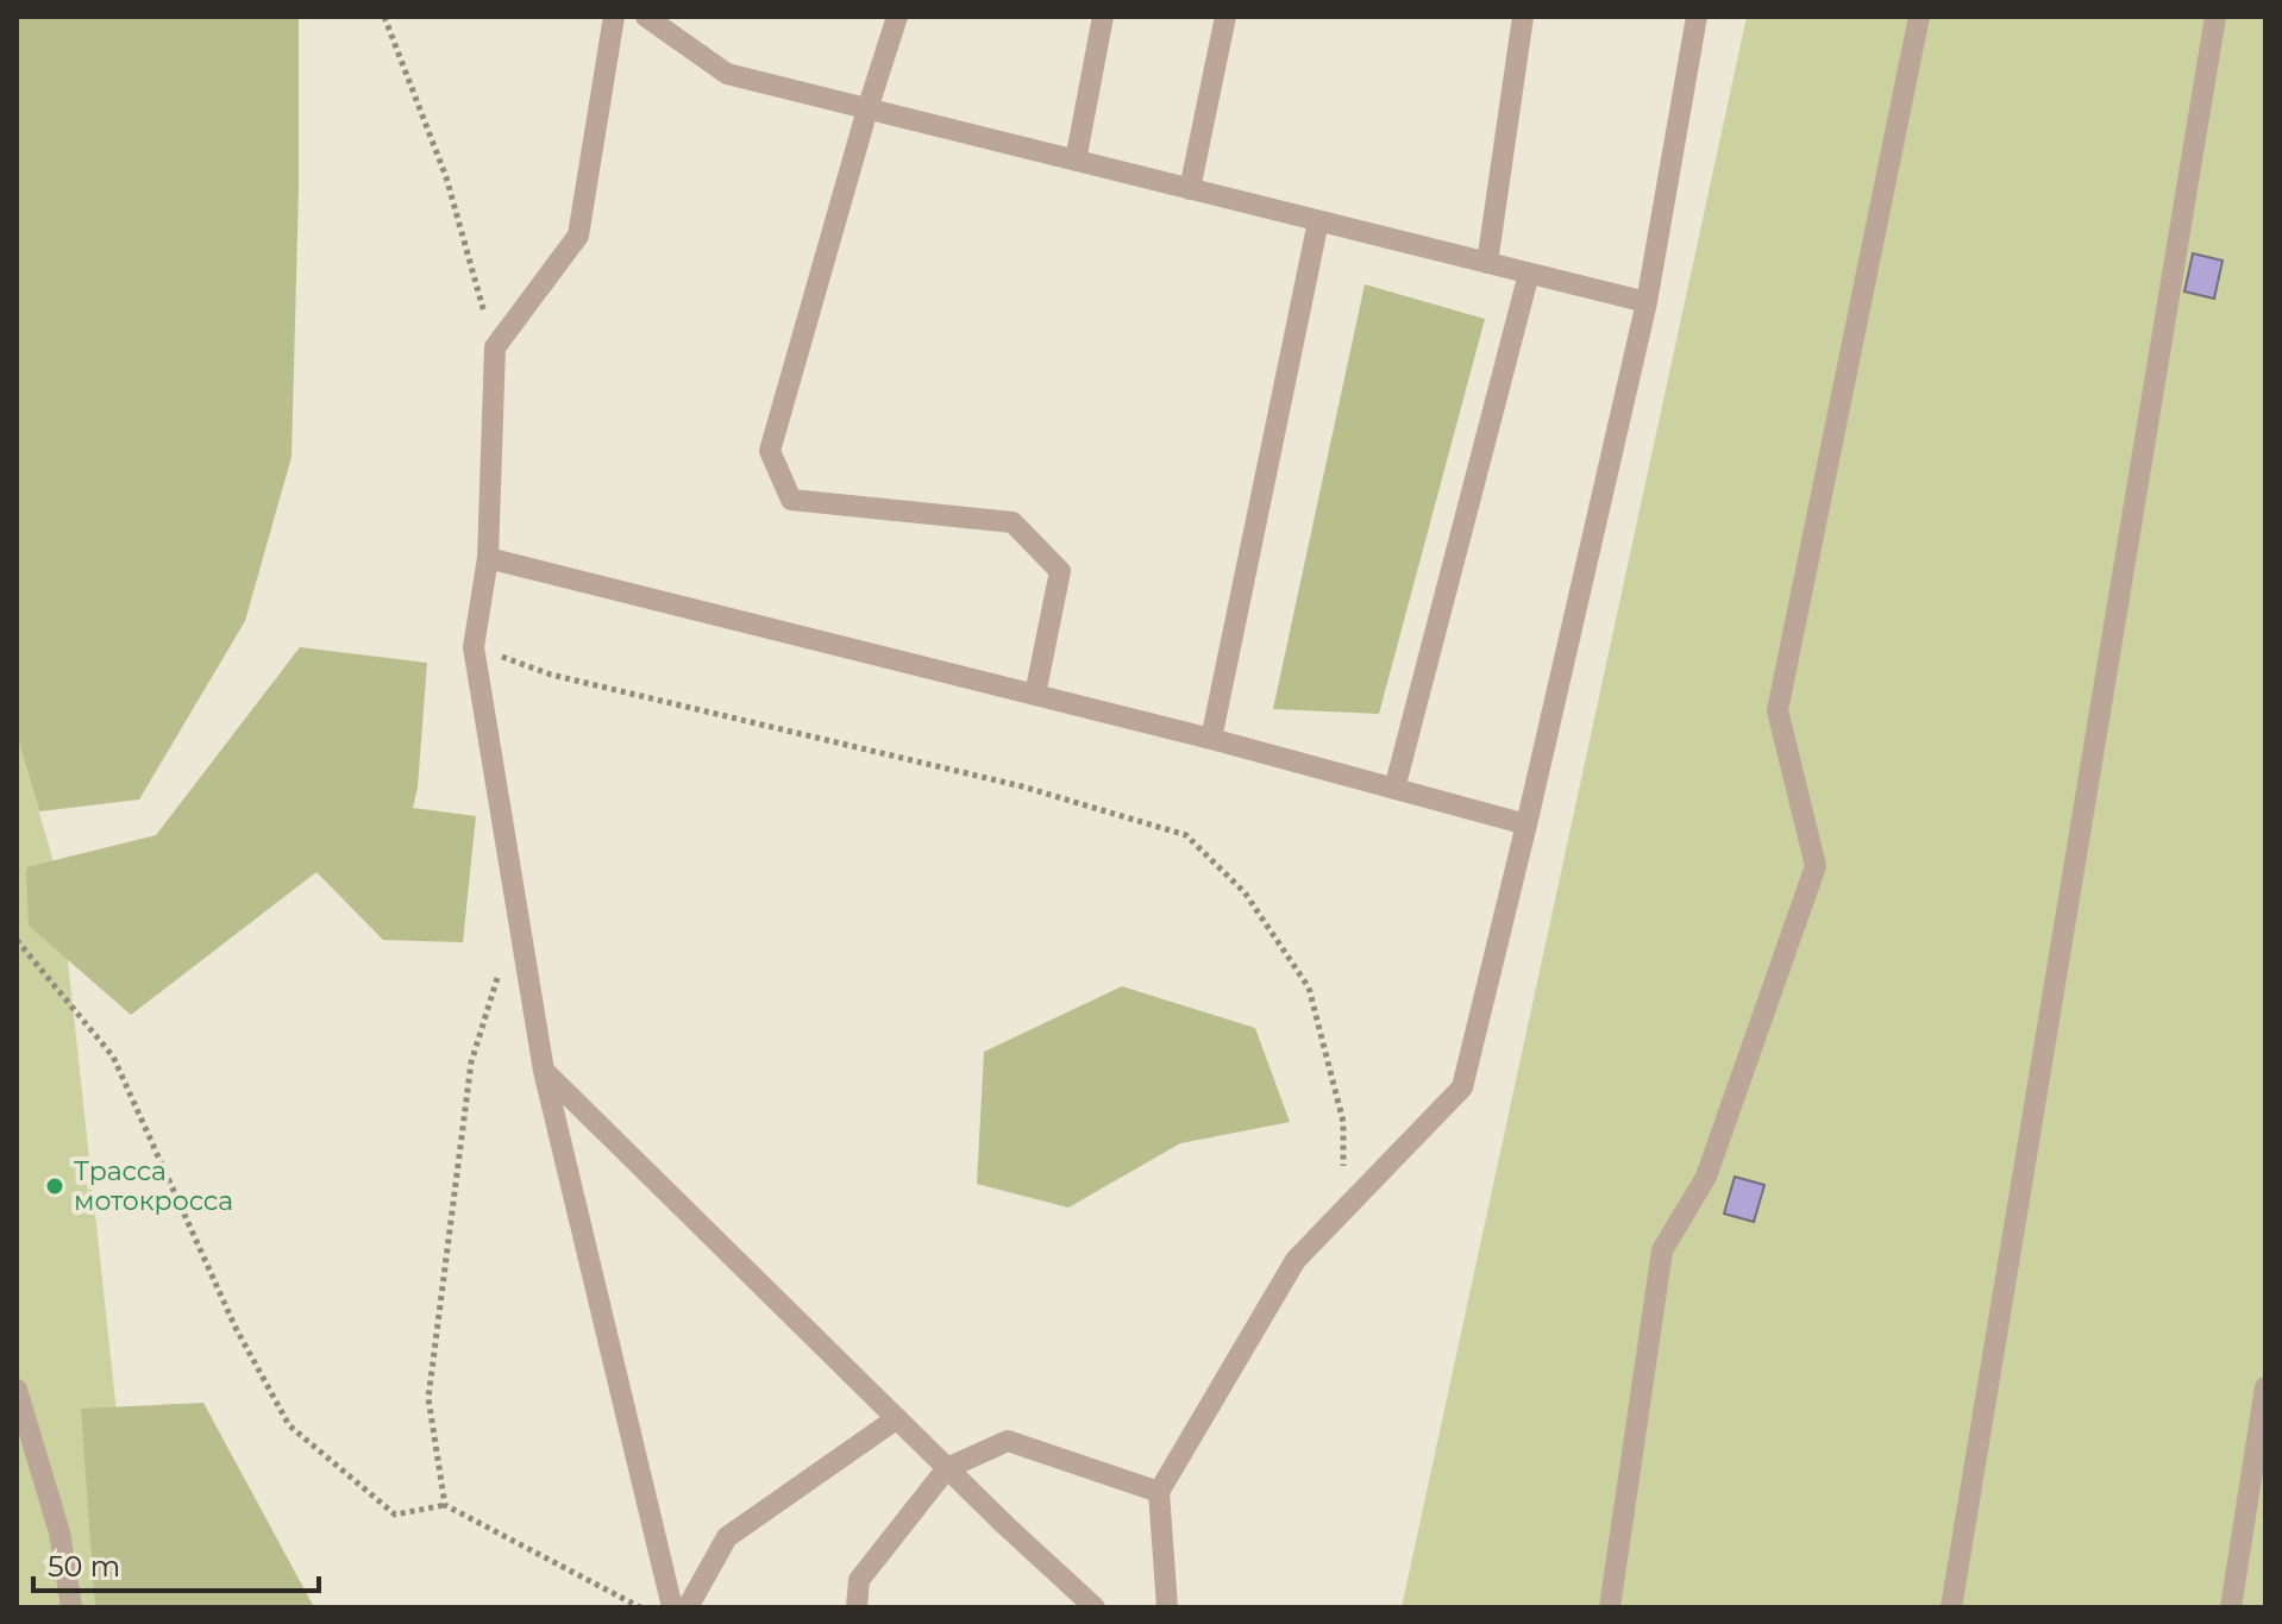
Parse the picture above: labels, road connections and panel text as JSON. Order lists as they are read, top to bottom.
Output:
{
  "places": ["Трасса мотокросса"],
  "scale_bar": "50 m"
}
